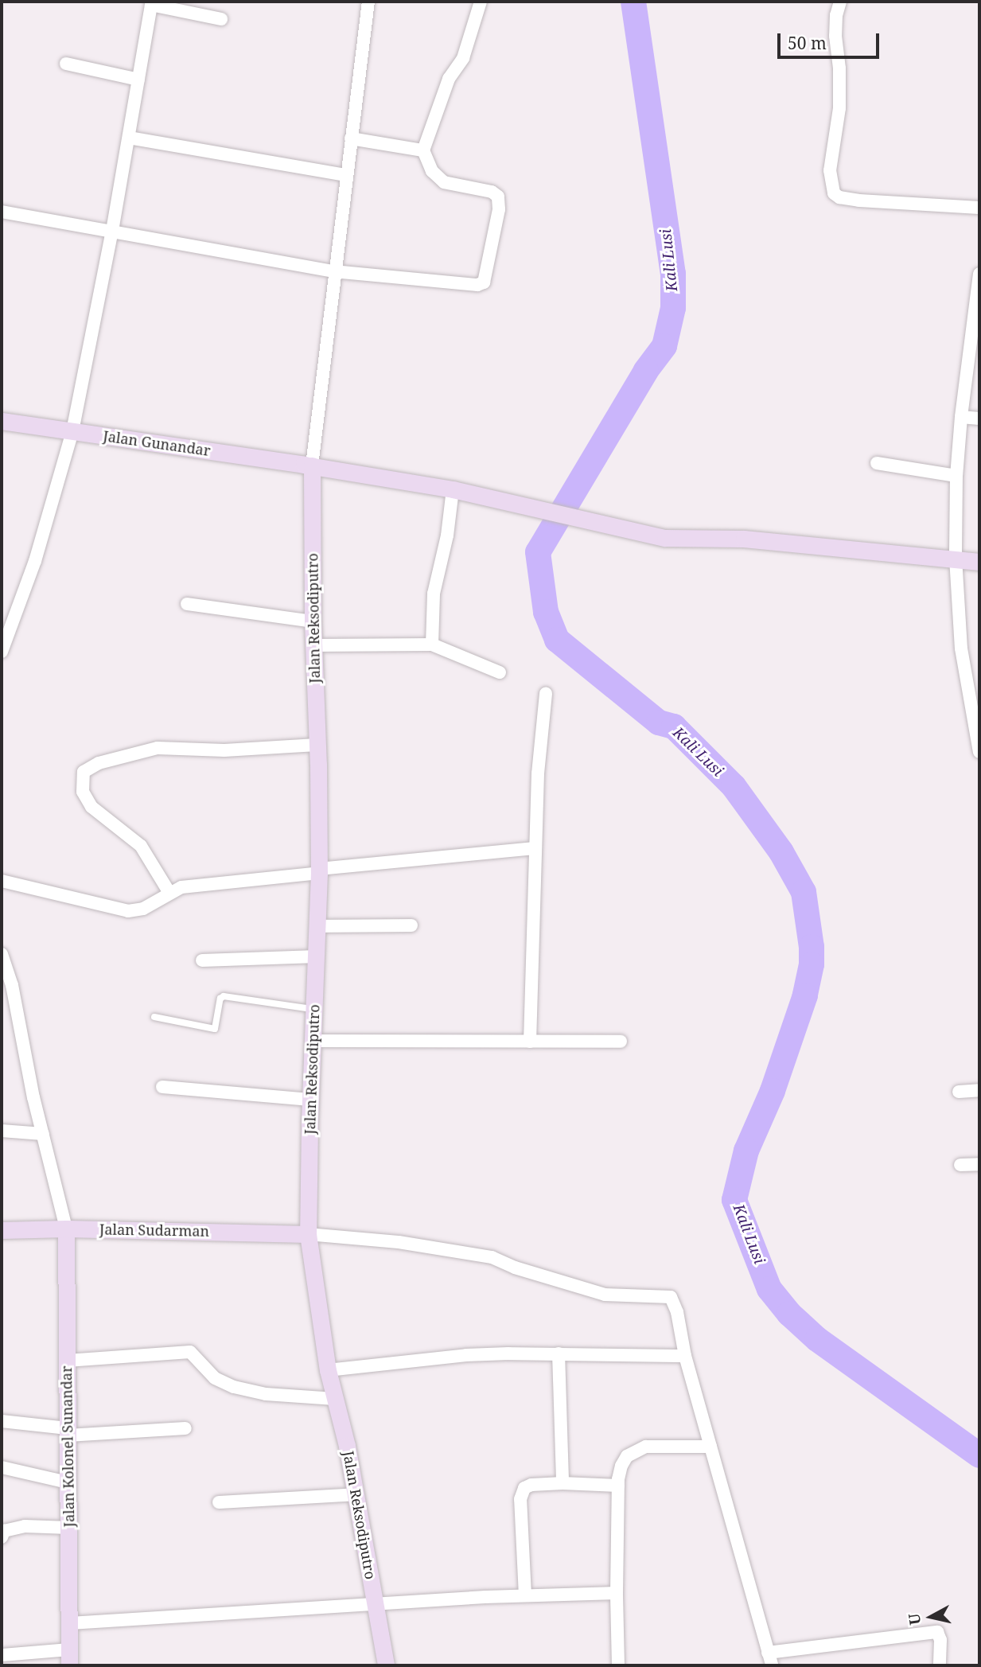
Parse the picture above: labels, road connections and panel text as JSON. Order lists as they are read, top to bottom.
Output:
{
  "streets": {
    "main road": [
      "Jalan Gunandar",
      "Jalan Reksodiputro",
      "Jalan Sudarman",
      "Jalan Kolonel Sunandar"
    ]
  },
  "crossings": [
    ["Jalan Gunandar", "Jalan Reksodiputro"],
    ["Jalan Reksodiputro", "Jalan Sudarman"],
    ["Jalan Sudarman", "Jalan Kolonel Sunandar"]
  ],
  "water": ["Kali Lusi"],
  "scale_bar": "50 m",
  "north": "left"
}
